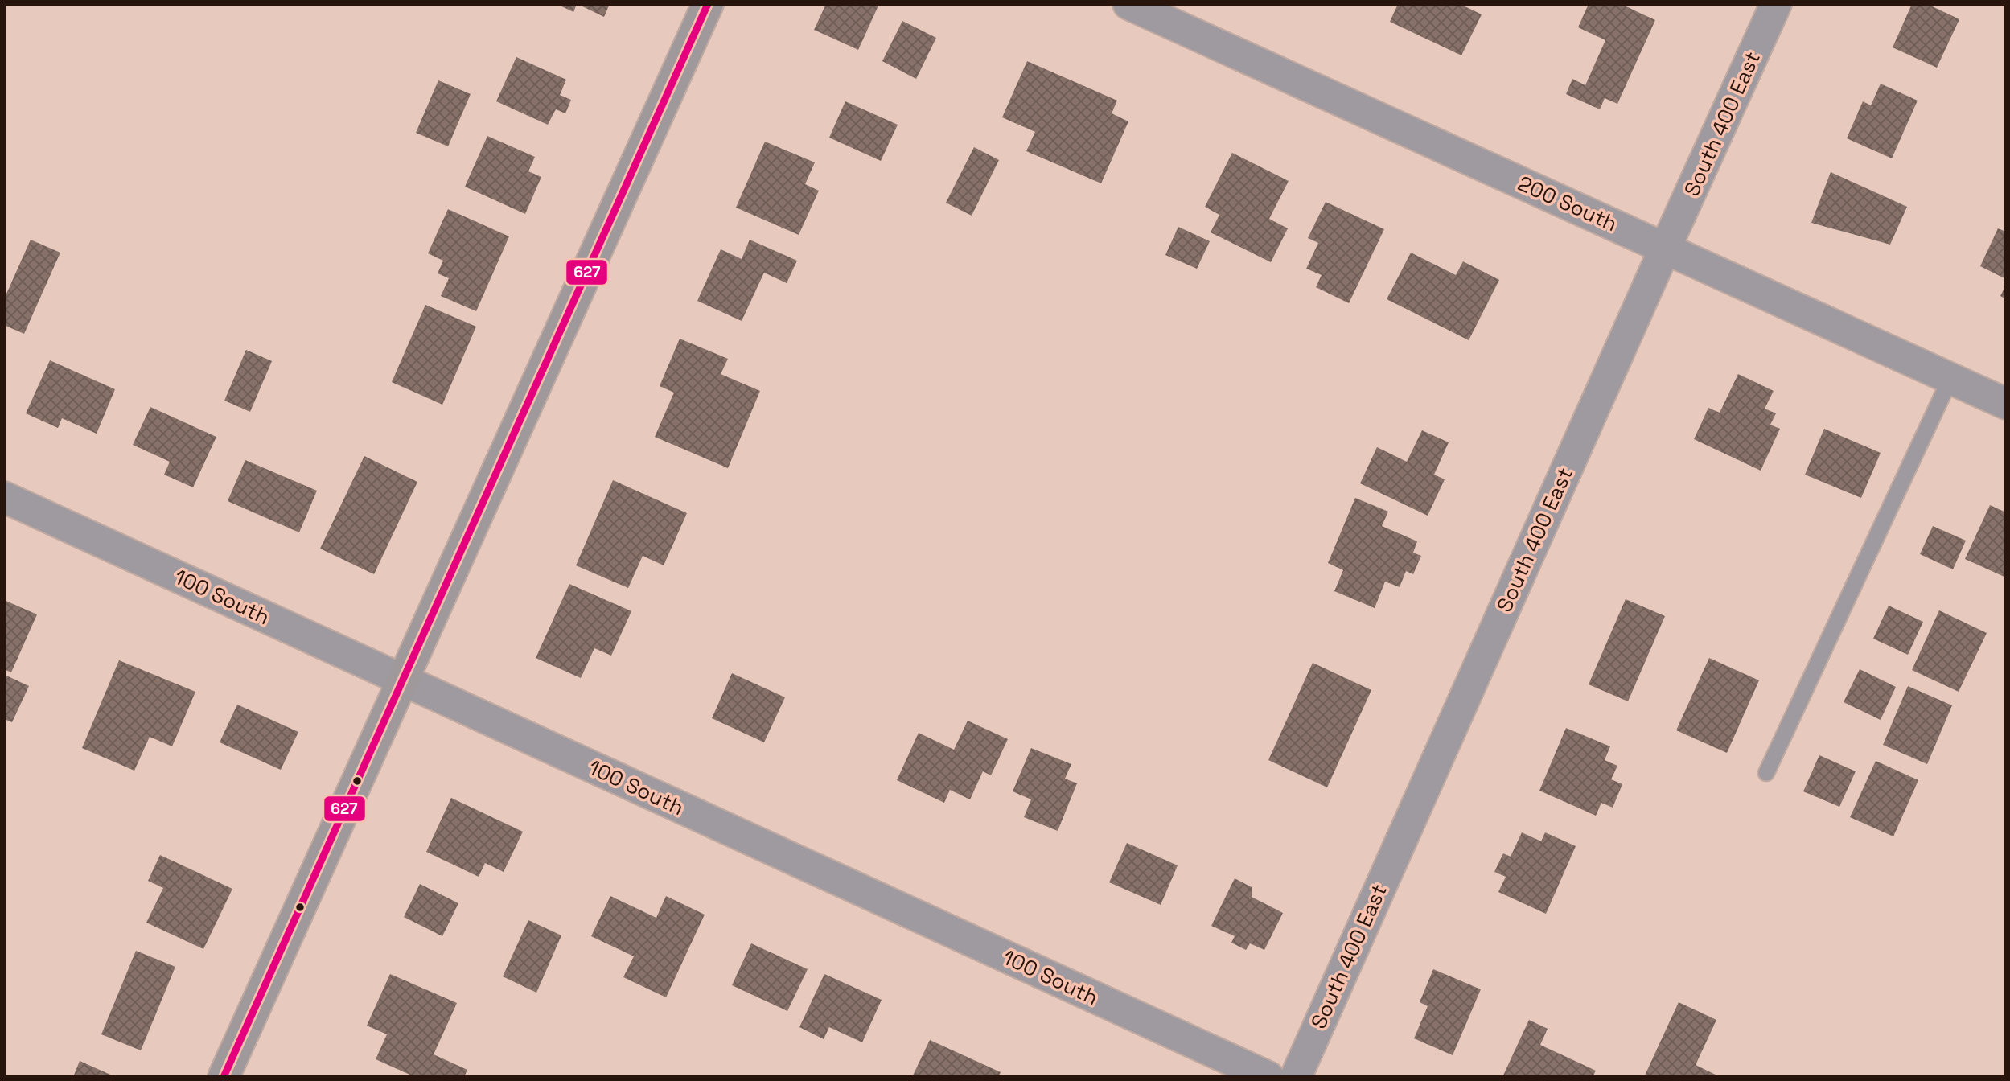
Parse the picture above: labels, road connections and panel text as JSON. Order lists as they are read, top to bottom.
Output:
{
  "streets": {
    "street": ["South 400 East", "200 South", "100 South"]
  },
  "crossings": [
    ["South 400 East", "200 South"]
  ],
  "lines": ["transit line 627"]
}
